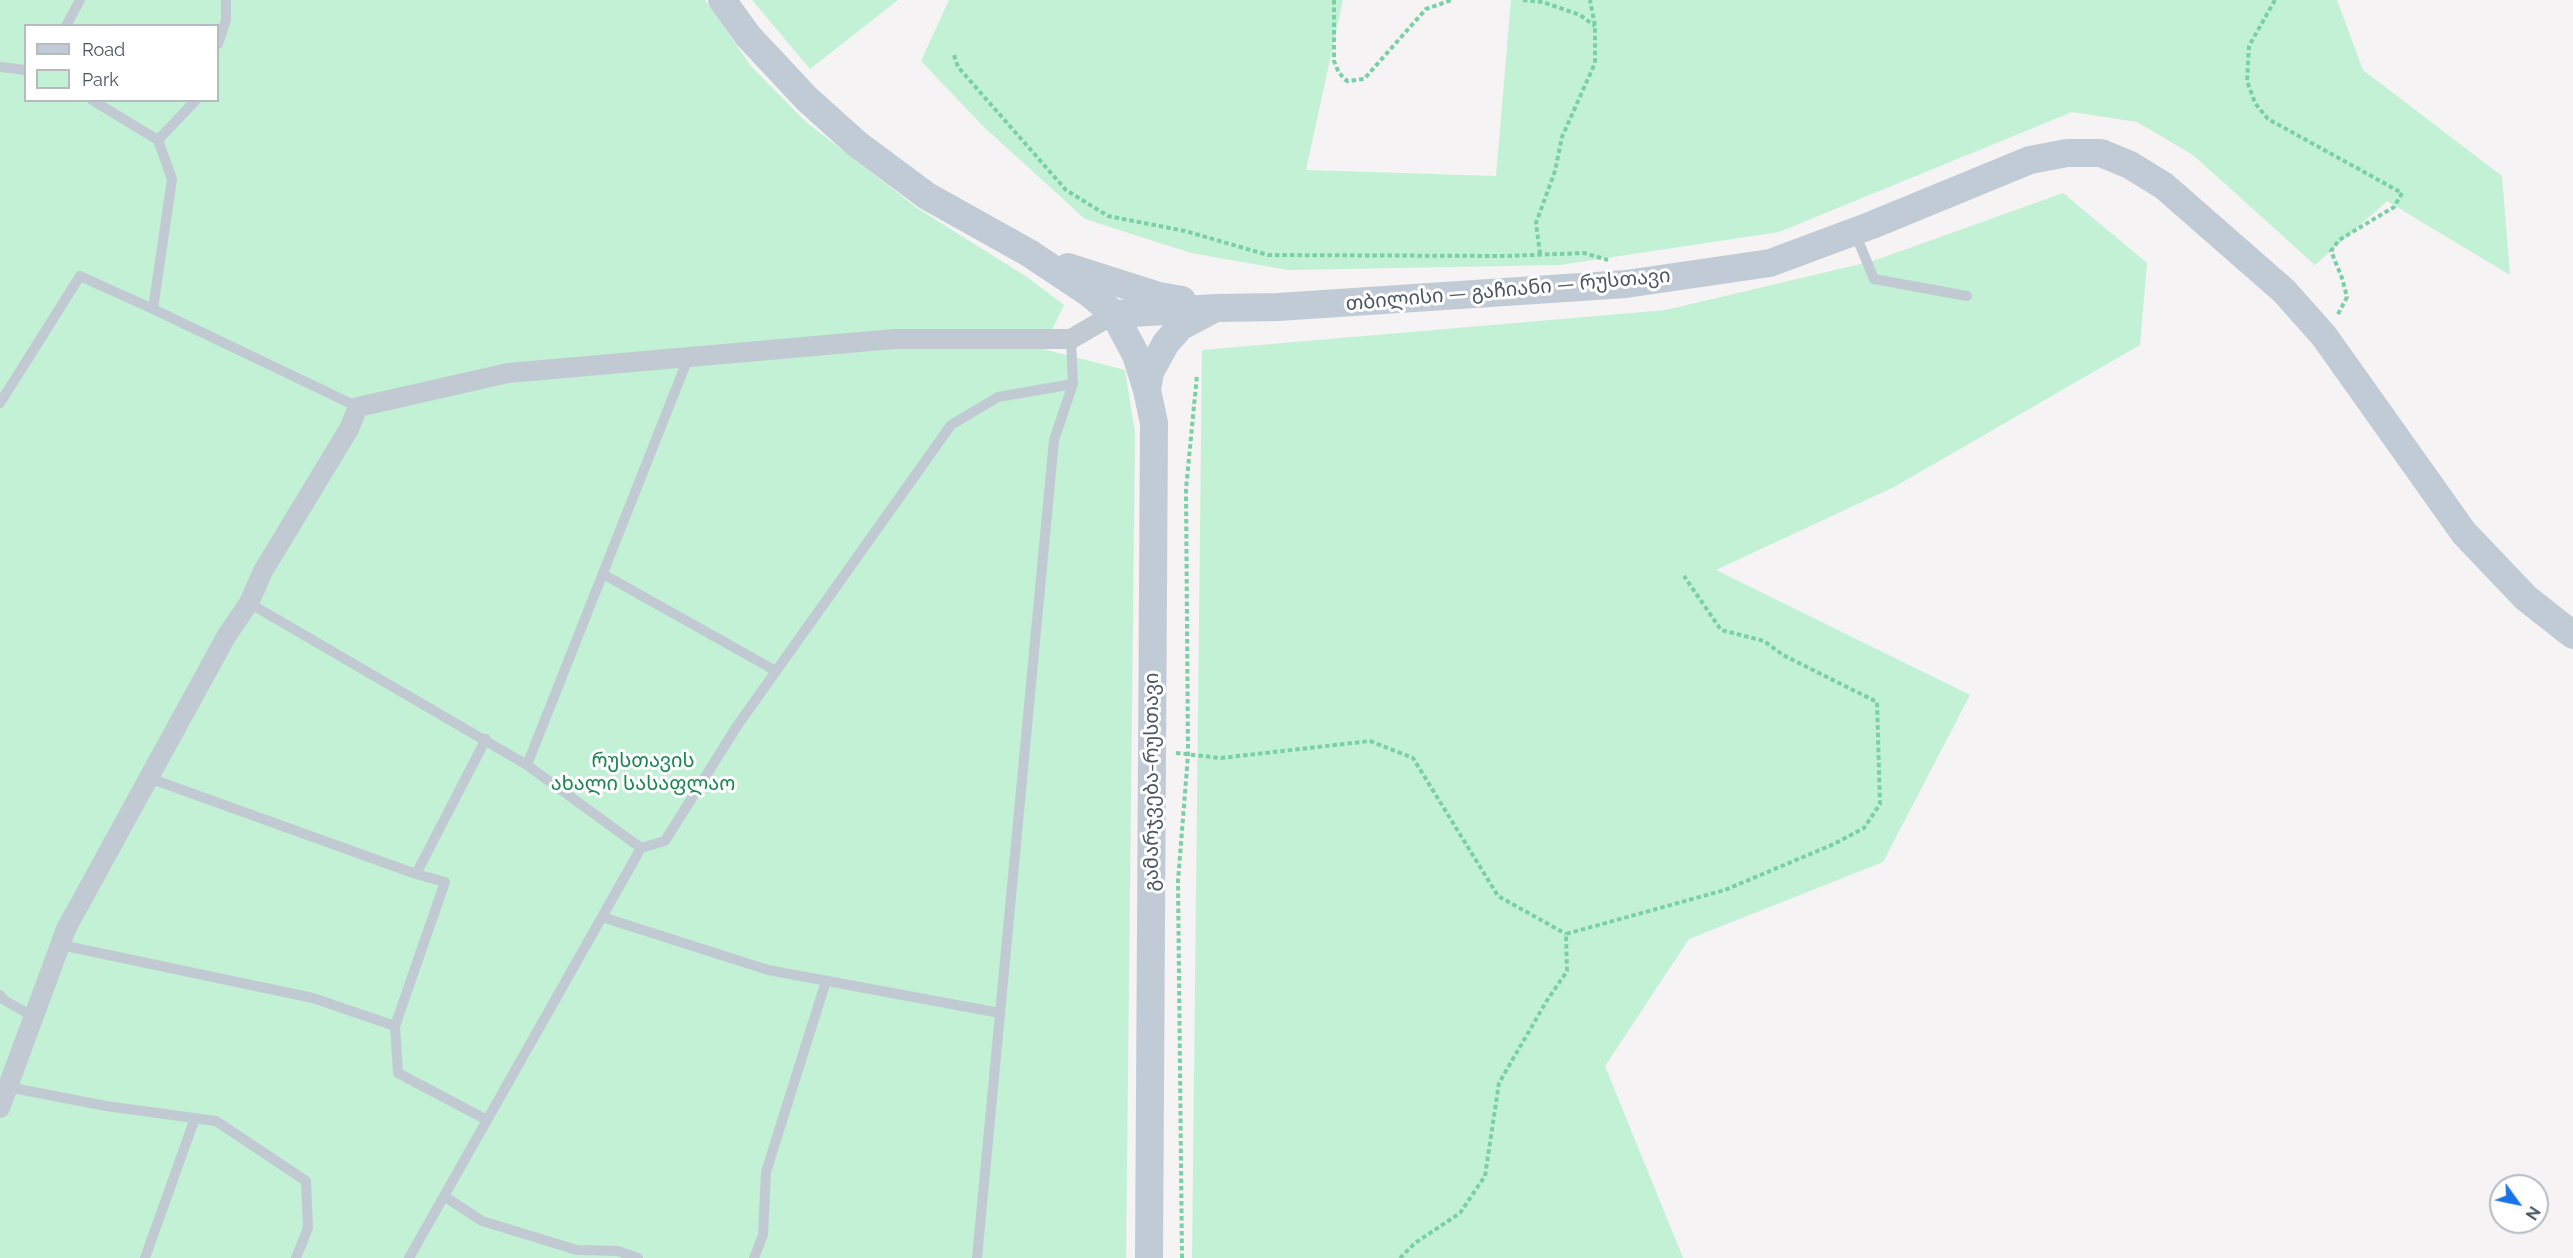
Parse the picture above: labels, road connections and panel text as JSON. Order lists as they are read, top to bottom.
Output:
{
  "streets": {
    "main road": ["თბილისი — გაჩიანი — რუსთავი", "გამარჯვება-რუსთავი"]
  },
  "crossings": [
    ["თბილისი — გაჩიანი — რუსთავი", "გამარჯვება-რუსთავი"]
  ],
  "parks": ["რუსთავის ახალი სასაფლაო"],
  "legend": ["Road", "Park"],
  "north": "bottom right"
}
